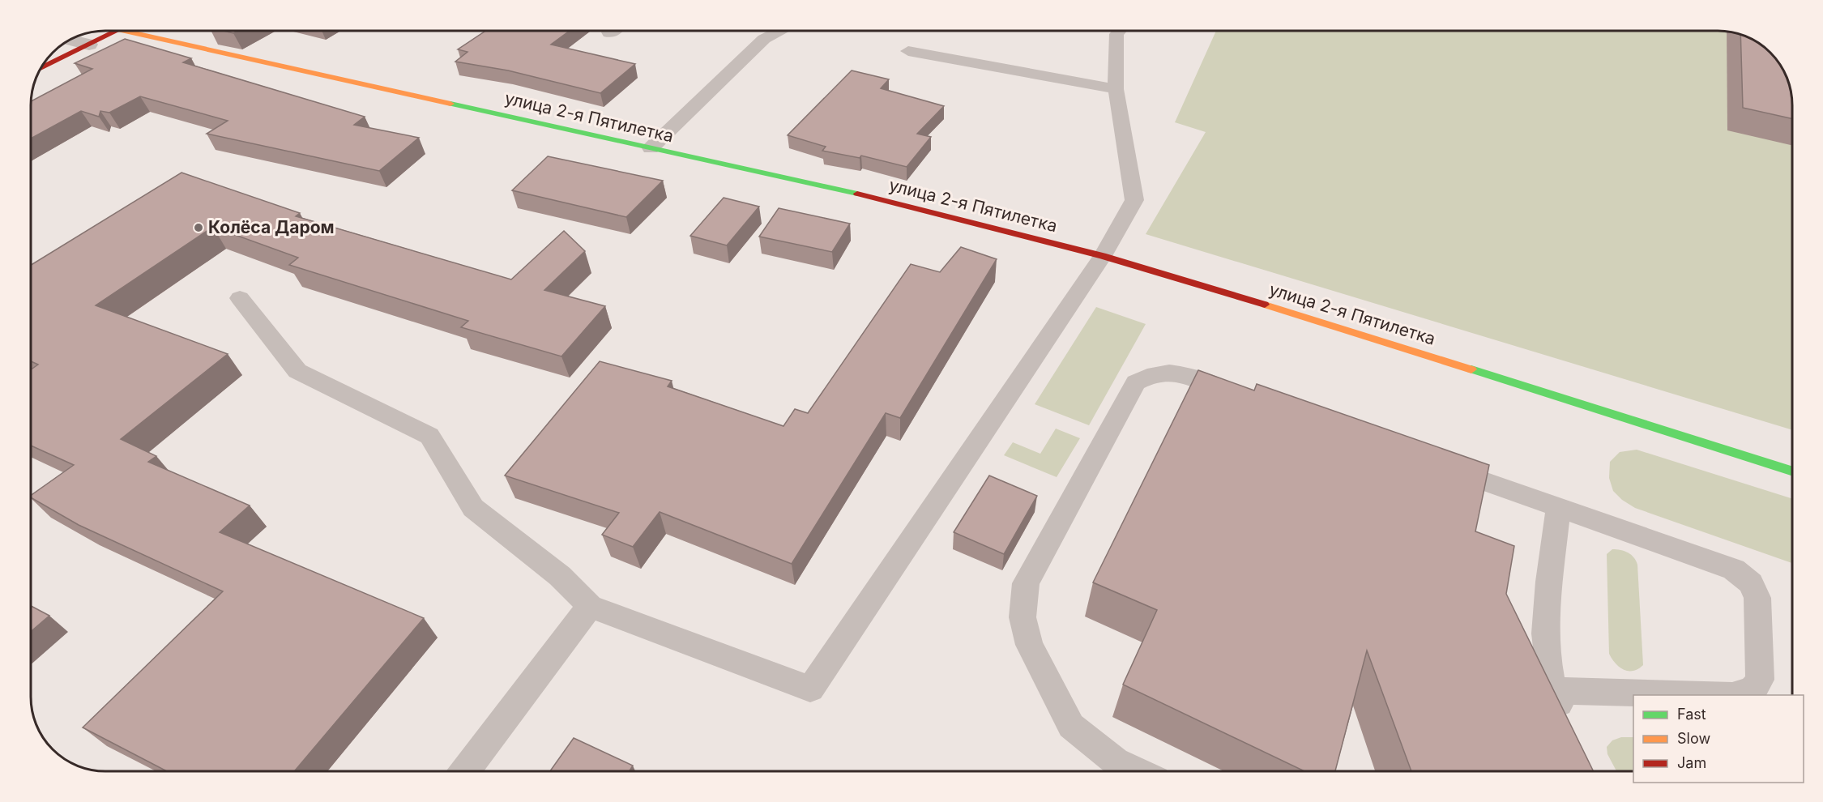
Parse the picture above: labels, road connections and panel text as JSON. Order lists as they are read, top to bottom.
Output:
{
  "streets": {
    "main road": ["улица 2-я Пятилетка"]
  },
  "places": ["Колёса Даром"],
  "legend": ["Fast", "Slow", "Jam"]
}
